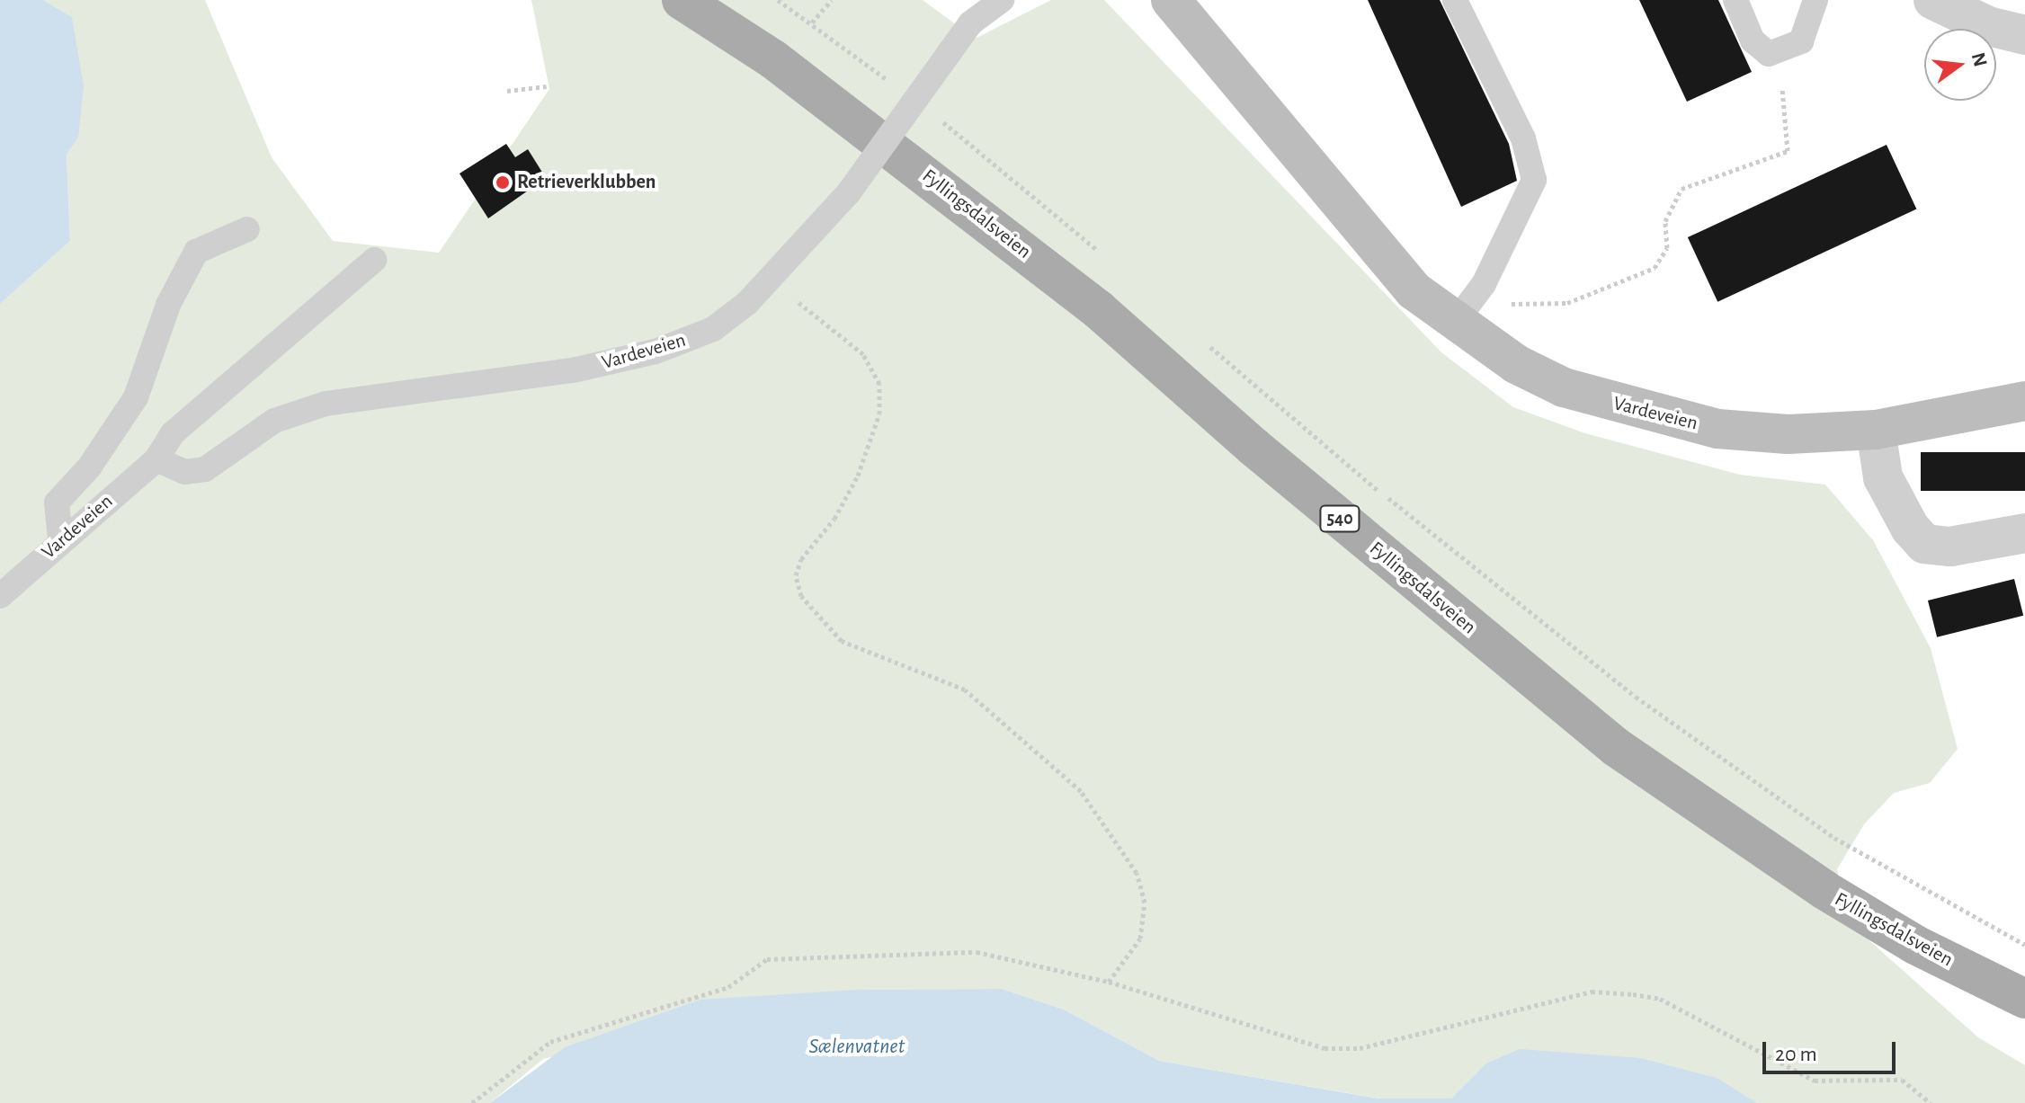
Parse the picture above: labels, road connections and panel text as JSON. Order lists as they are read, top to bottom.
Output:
{
  "streets": {
    "main road": ["Fyllingsdalsveien", "Vardeveien", "540"]
  },
  "water": ["Sælenvatnet"],
  "places": ["Retrieverklubben"],
  "scale_bar": "20 m",
  "north": "right"
}
